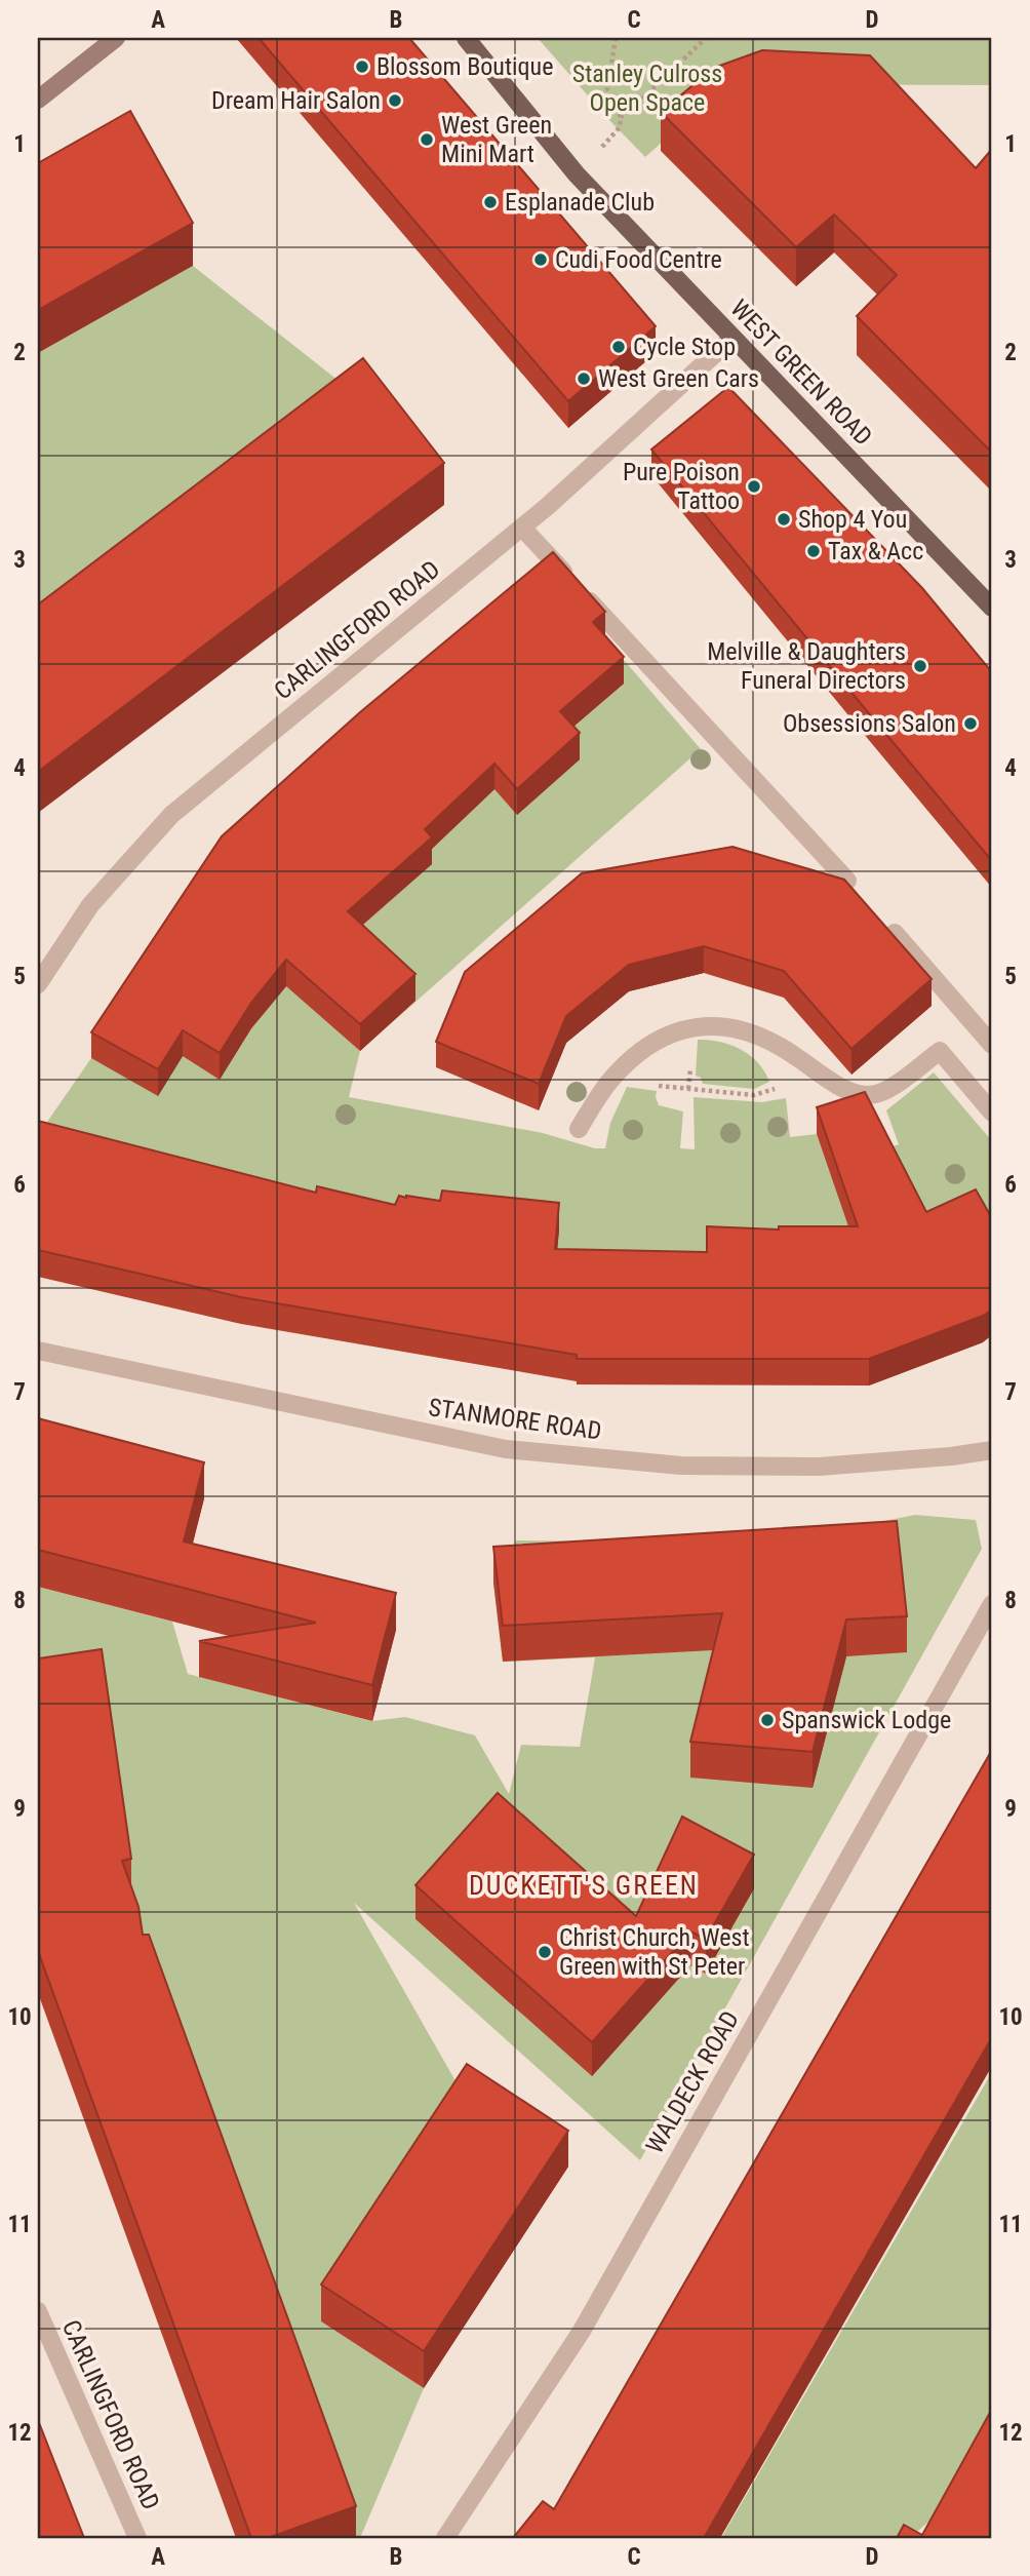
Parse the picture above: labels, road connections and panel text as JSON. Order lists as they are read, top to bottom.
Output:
{
  "streets": {
    "main road": ["WEST GREEN ROAD"],
    "street": ["CARLINGFORD ROAD", "STANMORE ROAD", "WALDECK ROAD"]
  },
  "crossings": [
    ["WEST GREEN ROAD", "CARLINGFORD ROAD"]
  ],
  "districts": ["DUCKETT'S GREEN"],
  "parks": ["Stanley Culross Open Space"],
  "places": [
    "Blossom Boutique",
    "Dream Hair Salon",
    "West Green Mini Mart",
    "Esplanade Club",
    "Cudi Food Centre",
    "Cycle Stop",
    "West Green Cars",
    "Pure Poison Tattoo",
    "Shop 4 You",
    "Tax & Acc",
    "Melville & Daughters Funeral Directors",
    "Obsessions Salon",
    "Spanswick Lodge",
    "Christ Church, West Green with St Peter"
  ],
  "grid": {
    "columns": [
      "A",
      "B",
      "C",
      "D"
    ],
    "rows": [
      "1",
      "2",
      "3",
      "4",
      "5",
      "6",
      "7",
      "8",
      "9",
      "10",
      "11",
      "12"
    ]
  }
}
